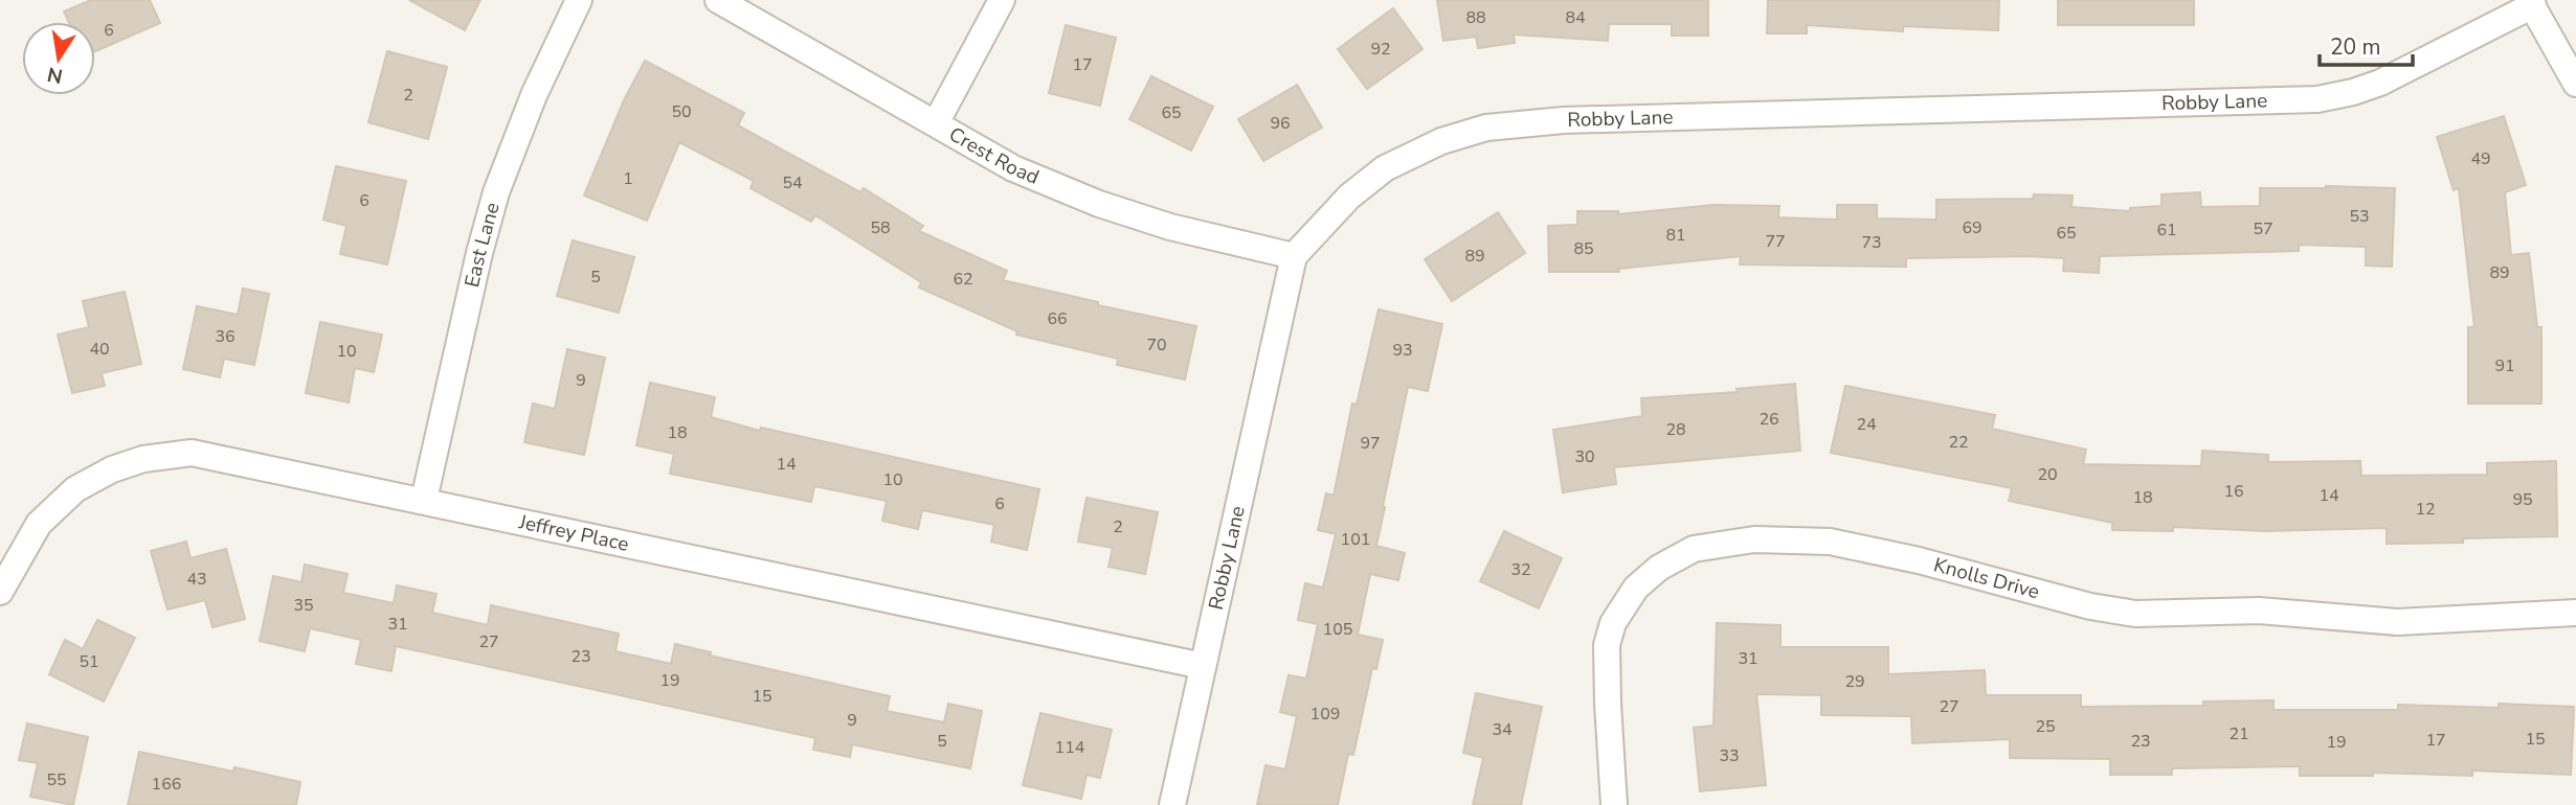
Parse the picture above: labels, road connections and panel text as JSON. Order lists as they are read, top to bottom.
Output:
{
  "streets": {
    "street": [
      "Robby Lane",
      "Crest Road",
      "East Lane",
      "Jeffrey Place",
      "Knolls Drive"
    ]
  },
  "crossings": [
    ["Robby Lane", "Crest Road"],
    ["Robby Lane", "Jeffrey Place"],
    ["East Lane", "Jeffrey Place"]
  ],
  "house_numbers": [
    "88",
    "84",
    "6",
    "92",
    "17",
    "2",
    "50",
    "65",
    "96",
    "49",
    "1",
    "54",
    "6",
    "53",
    "58",
    "69",
    "57",
    "61",
    "65",
    "81",
    "77",
    "73",
    "85",
    "89",
    "89",
    "5",
    "62",
    "66",
    "36",
    "70",
    "40",
    "93",
    "10",
    "91",
    "9",
    "26",
    "24",
    "28",
    "18",
    "22",
    "97",
    "30",
    "14",
    "20",
    "10",
    "16",
    "14",
    "18",
    "95",
    "6",
    "12",
    "2",
    "101",
    "32",
    "43",
    "35",
    "31",
    "105",
    "27",
    "23",
    "31",
    "51",
    "19",
    "29",
    "15",
    "27",
    "109",
    "9",
    "25",
    "34",
    "21",
    "15",
    "17",
    "5",
    "23",
    "19",
    "114",
    "33",
    "55",
    "166"
  ],
  "scale_bar": "20 m",
  "north": "bottom"
}
